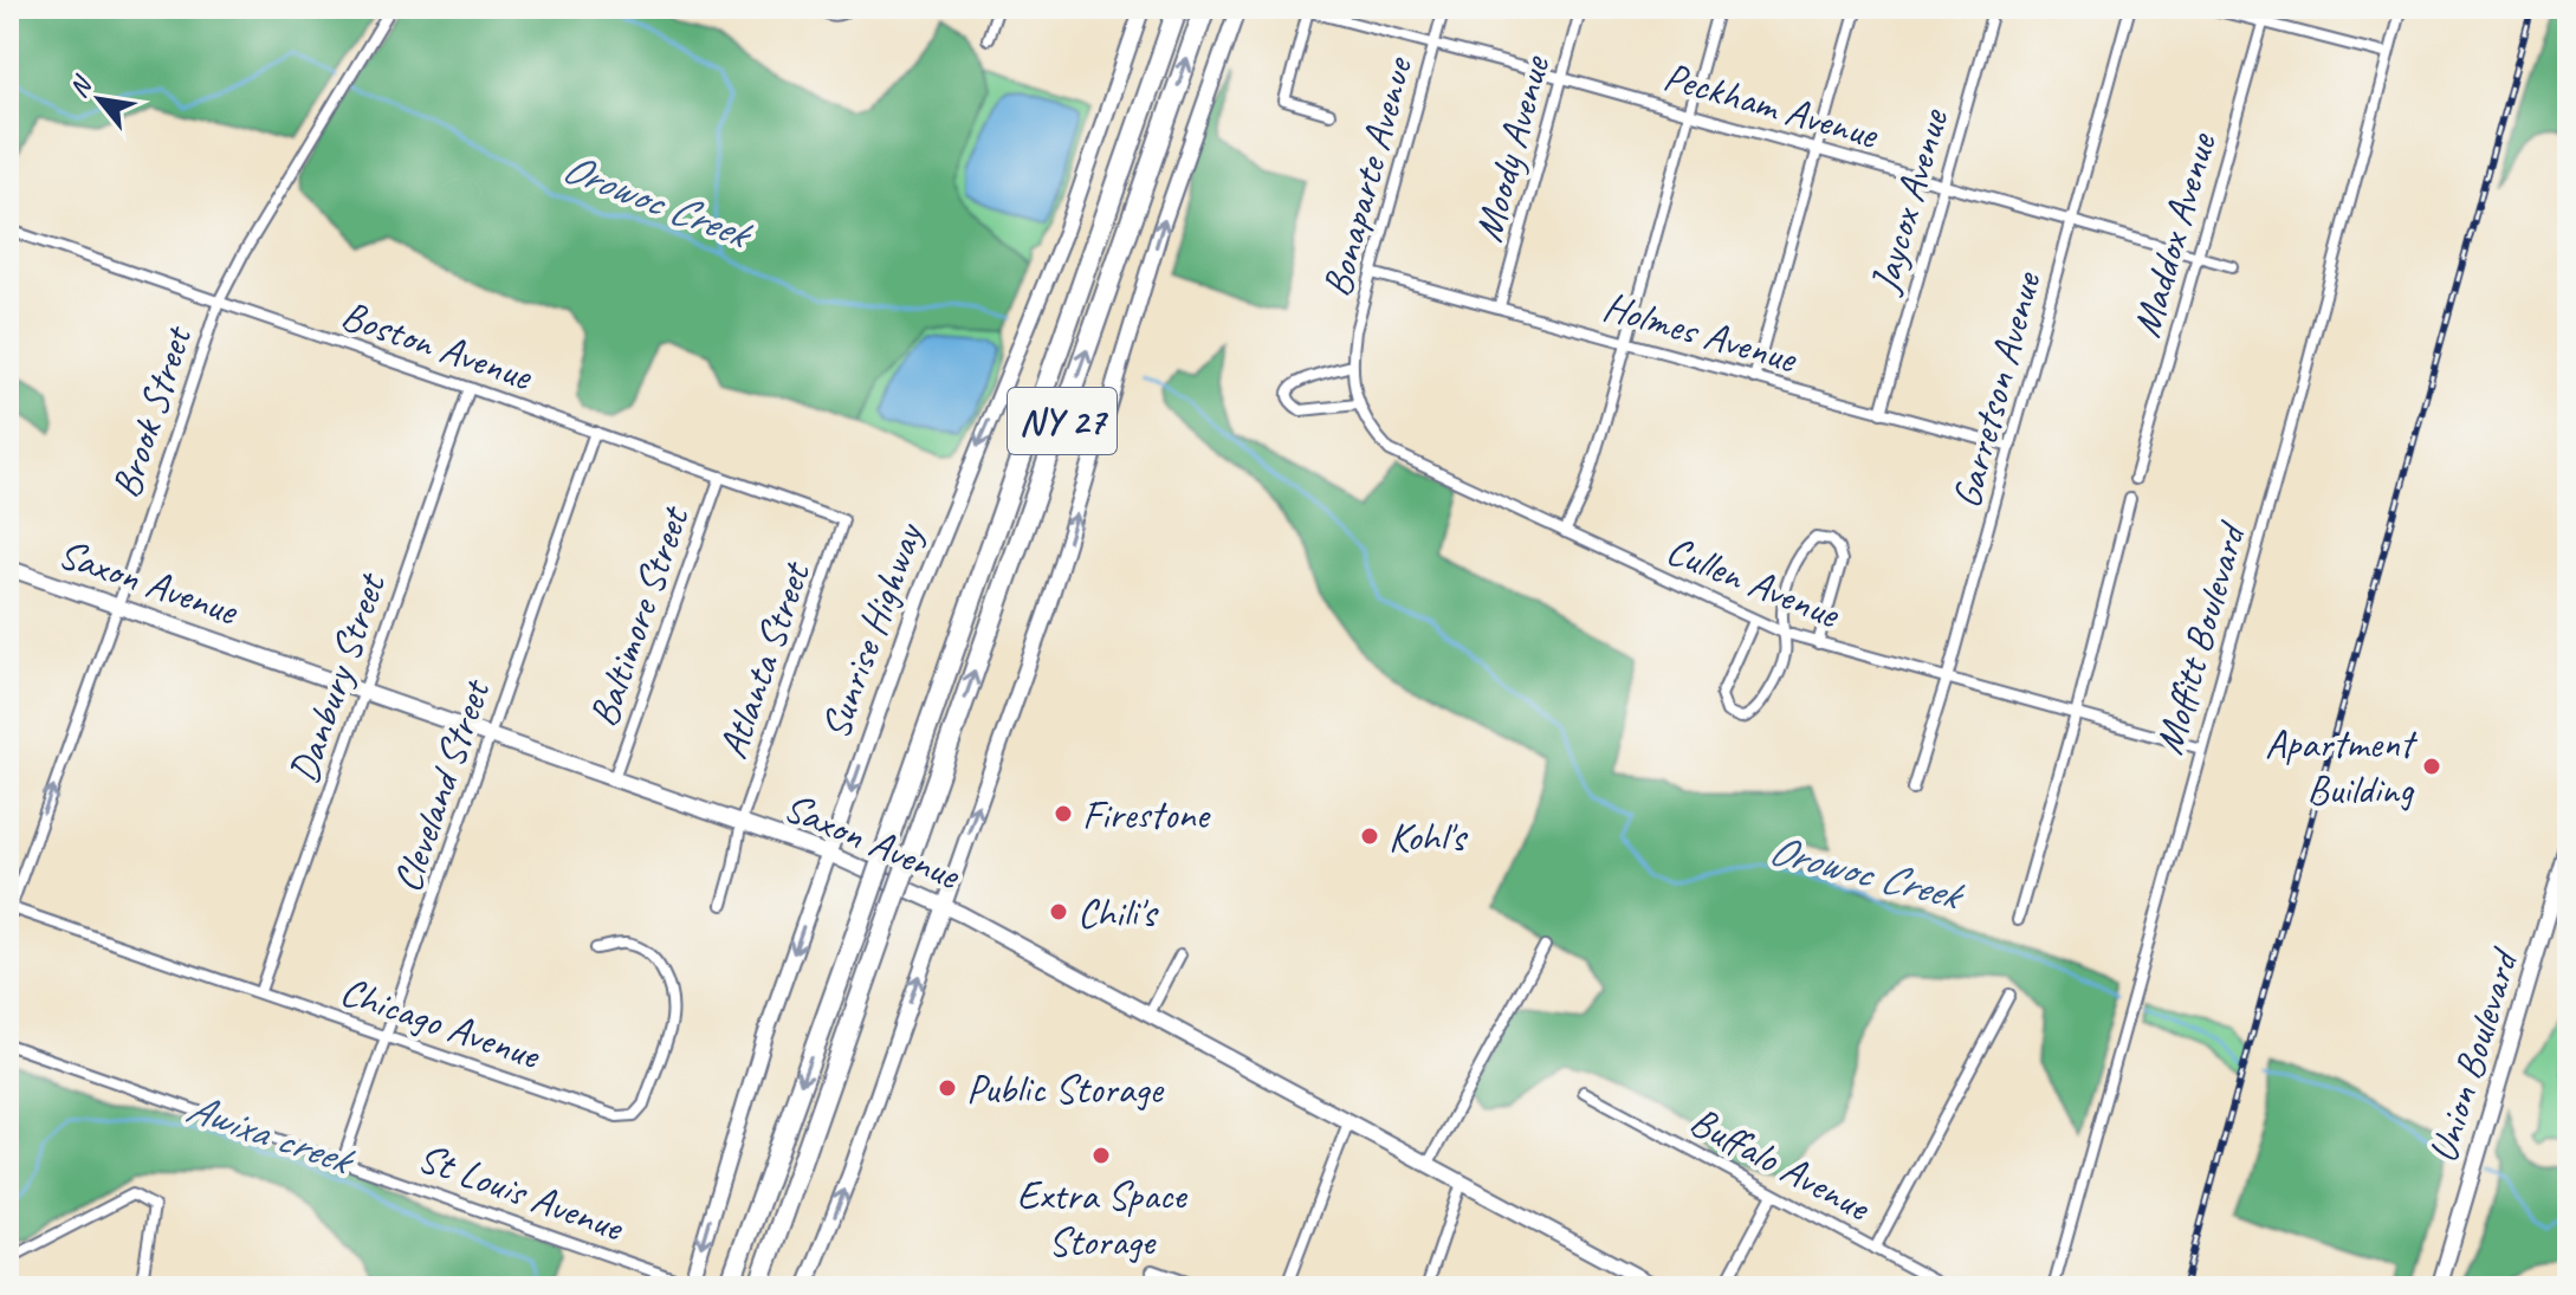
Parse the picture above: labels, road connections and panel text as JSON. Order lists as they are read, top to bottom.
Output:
{
  "streets": {
    "highway": ["NY 27", "Sunrise Highway"],
    "main road": ["Saxon Avenue", "Union Boulevard"],
    "street": [
      "Peckham Avenue",
      "Moody Avenue",
      "Bonaparte Avenue",
      "Jaycox Avenue",
      "Maddox Avenue",
      "Holmes Avenue",
      "Boston Avenue",
      "Garretson Avenue",
      "Brook Street",
      "Cullen Avenue",
      "Baltimore Street",
      "Moffitt Boulevard",
      "Atlanta Street",
      "Danbury Street",
      "Cleveland Street",
      "Chicago Avenue",
      "Buffalo Avenue",
      "St Louis Avenue"
    ]
  },
  "crossings": [
    ["Peckham Avenue", "Moody Avenue"],
    ["Peckham Avenue", "Bonaparte Avenue"],
    ["Peckham Avenue", "Jaycox Avenue"],
    ["Peckham Avenue", "Maddox Avenue"],
    ["Peckham Avenue", "Garretson Avenue"],
    ["Moody Avenue", "Holmes Avenue"],
    ["Bonaparte Avenue", "Holmes Avenue"],
    ["Bonaparte Avenue", "Cullen Avenue"],
    ["Jaycox Avenue", "Holmes Avenue"],
    ["Holmes Avenue", "Garretson Avenue"],
    ["Boston Avenue", "Brook Street"],
    ["Boston Avenue", "Baltimore Street"],
    ["Boston Avenue", "Atlanta Street"],
    ["Boston Avenue", "Danbury Street"],
    ["Boston Avenue", "Cleveland Street"],
    ["Garretson Avenue", "Cullen Avenue"],
    ["Brook Street", "Saxon Avenue"],
    ["Brook Street", "Chicago Avenue"],
    ["Saxon Avenue", "Baltimore Street"],
    ["Saxon Avenue", "Sunrise Highway"],
    ["Saxon Avenue", "Atlanta Street"],
    ["Saxon Avenue", "Danbury Street"],
    ["Saxon Avenue", "Cleveland Street"],
    ["Cullen Avenue", "Moffitt Boulevard"],
    ["Sunrise Highway", "St Louis Avenue"],
    ["Danbury Street", "Chicago Avenue"],
    ["Cleveland Street", "Chicago Avenue"],
    ["Cleveland Street", "St Louis Avenue"]
  ],
  "water": ["Orowoc Creek", "Awixa creek"],
  "places": [
    "Apartment Building",
    "Firestone",
    "Kohl's",
    "Chili's",
    "Public Storage",
    "Extra Space Storage"
  ],
  "north": "top left"
}
